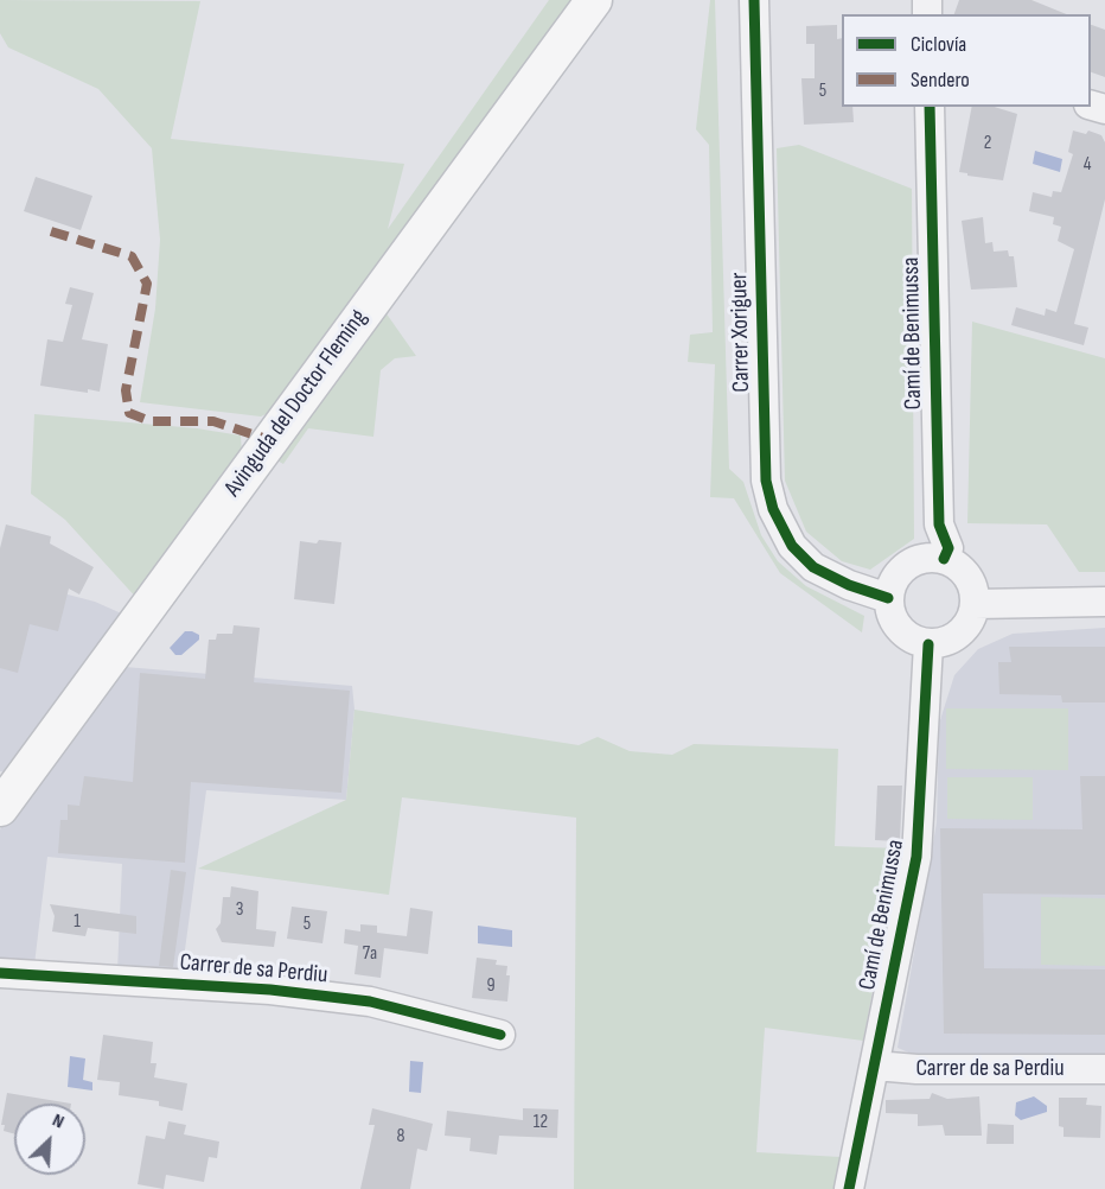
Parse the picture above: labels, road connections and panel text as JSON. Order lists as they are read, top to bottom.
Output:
{
  "streets": {
    "main road": ["Avinguda del Doctor Fleming"],
    "street": ["Carrer Xoriguer", "Camí de Benimussa", "Carrer de sa Perdiu"]
  },
  "crossings": [
    ["Carrer Xoriguer", "Camí de Benimussa"],
    ["Camí de Benimussa", "Carrer de sa Perdiu"]
  ],
  "house_numbers": [
    "5",
    "2",
    "4",
    "3",
    "1",
    "5",
    "7a",
    "9",
    "12",
    "8"
  ],
  "legend": ["Ciclovía", "Sendero"],
  "north": "top right"
}
